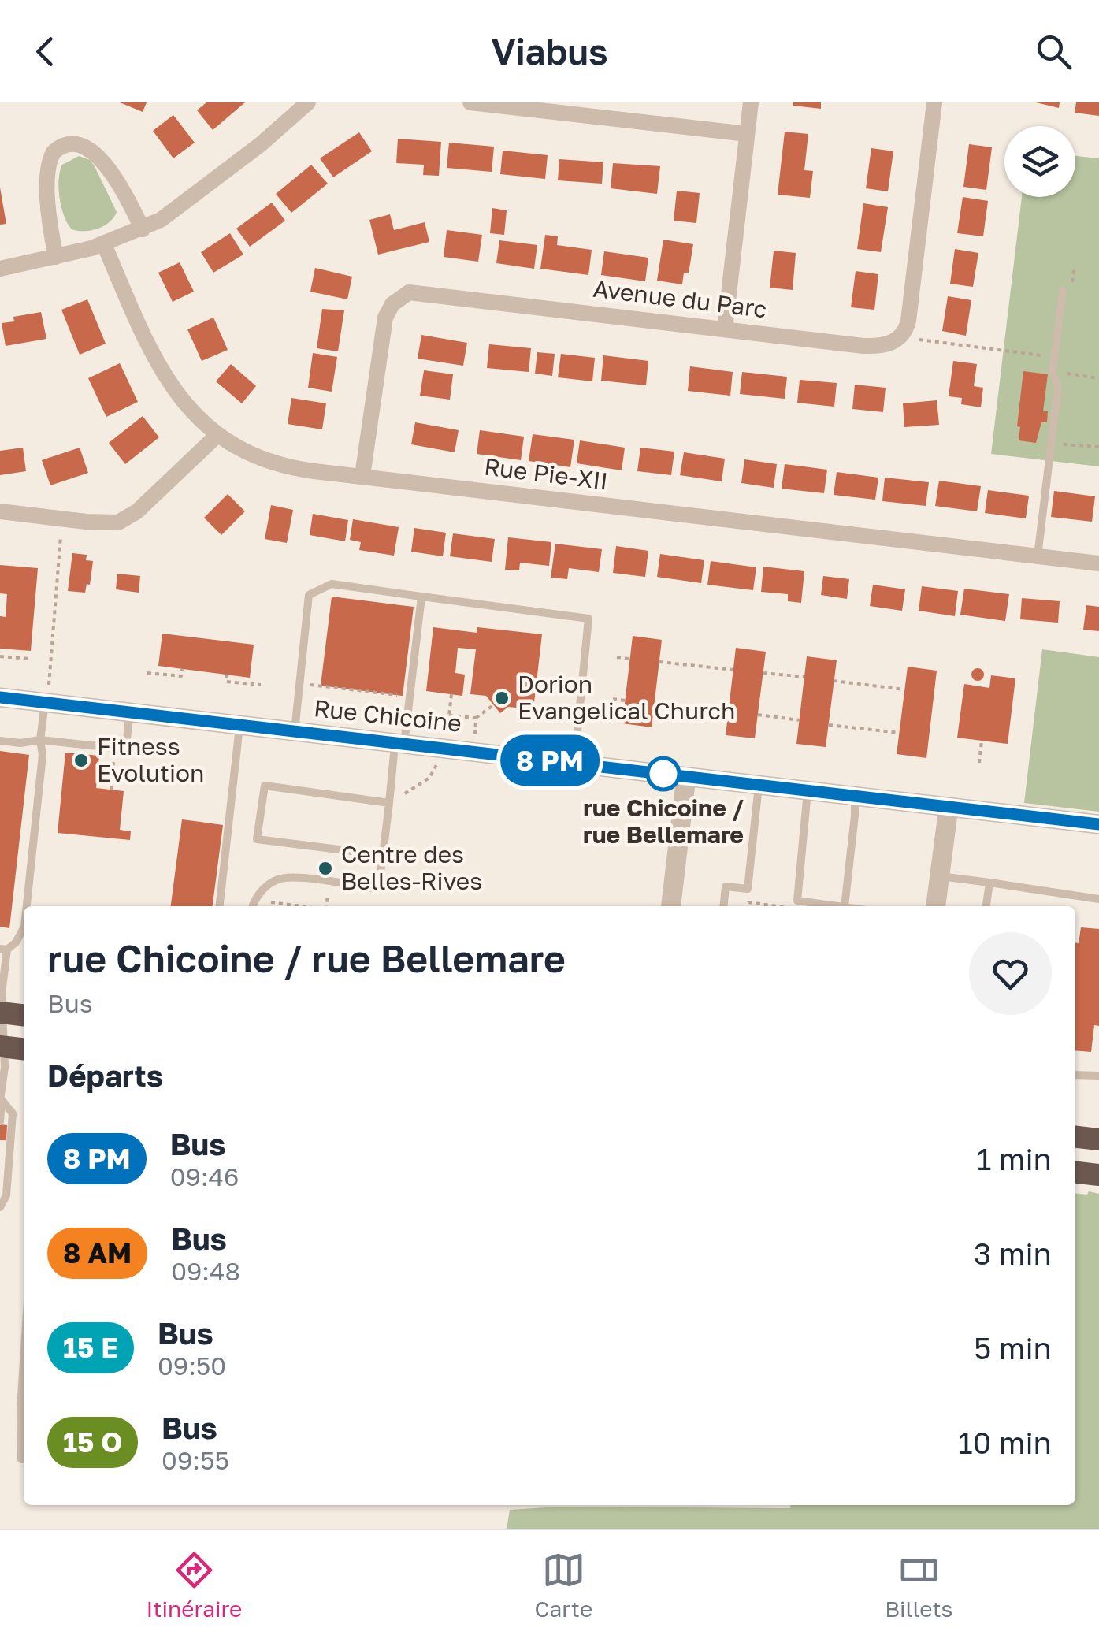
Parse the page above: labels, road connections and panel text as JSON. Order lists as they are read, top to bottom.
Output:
{
  "streets": {
    "street": ["Avenue du Parc", "Rue Pie-XII", "Rue Chicoine"]
  },
  "crossings": [
    ["Avenue du Parc", "Rue Pie-XII"]
  ],
  "places": [
    "Dorion Evangelical Church",
    "Fitness Evolution",
    "rue Chicoine / rue Bellemare",
    "Centre des Belles-Rives"
  ],
  "page": {
    "header": "Viabus",
    "on_map": "8 PM",
    "heading": [
      ["rue Chicoine / rue Bellemare", "Bus"],
      "Départs"
    ],
    "list": [
      {
        "mark": "8 PM",
        "name": "Bus",
        "note": "09:46",
        "value": "1 min"
      },
      {
        "mark": "8 AM",
        "name": "Bus",
        "note": "09:48",
        "value": "3 min"
      },
      {
        "mark": "15 E",
        "name": "Bus",
        "note": "09:50",
        "value": "5 min"
      },
      {
        "mark": "15 O",
        "name": "Bus",
        "note": "09:55",
        "value": "10 min"
      }
    ],
    "tabs": ["Itinéraire", "Carte", "Billets"]
  }
}
